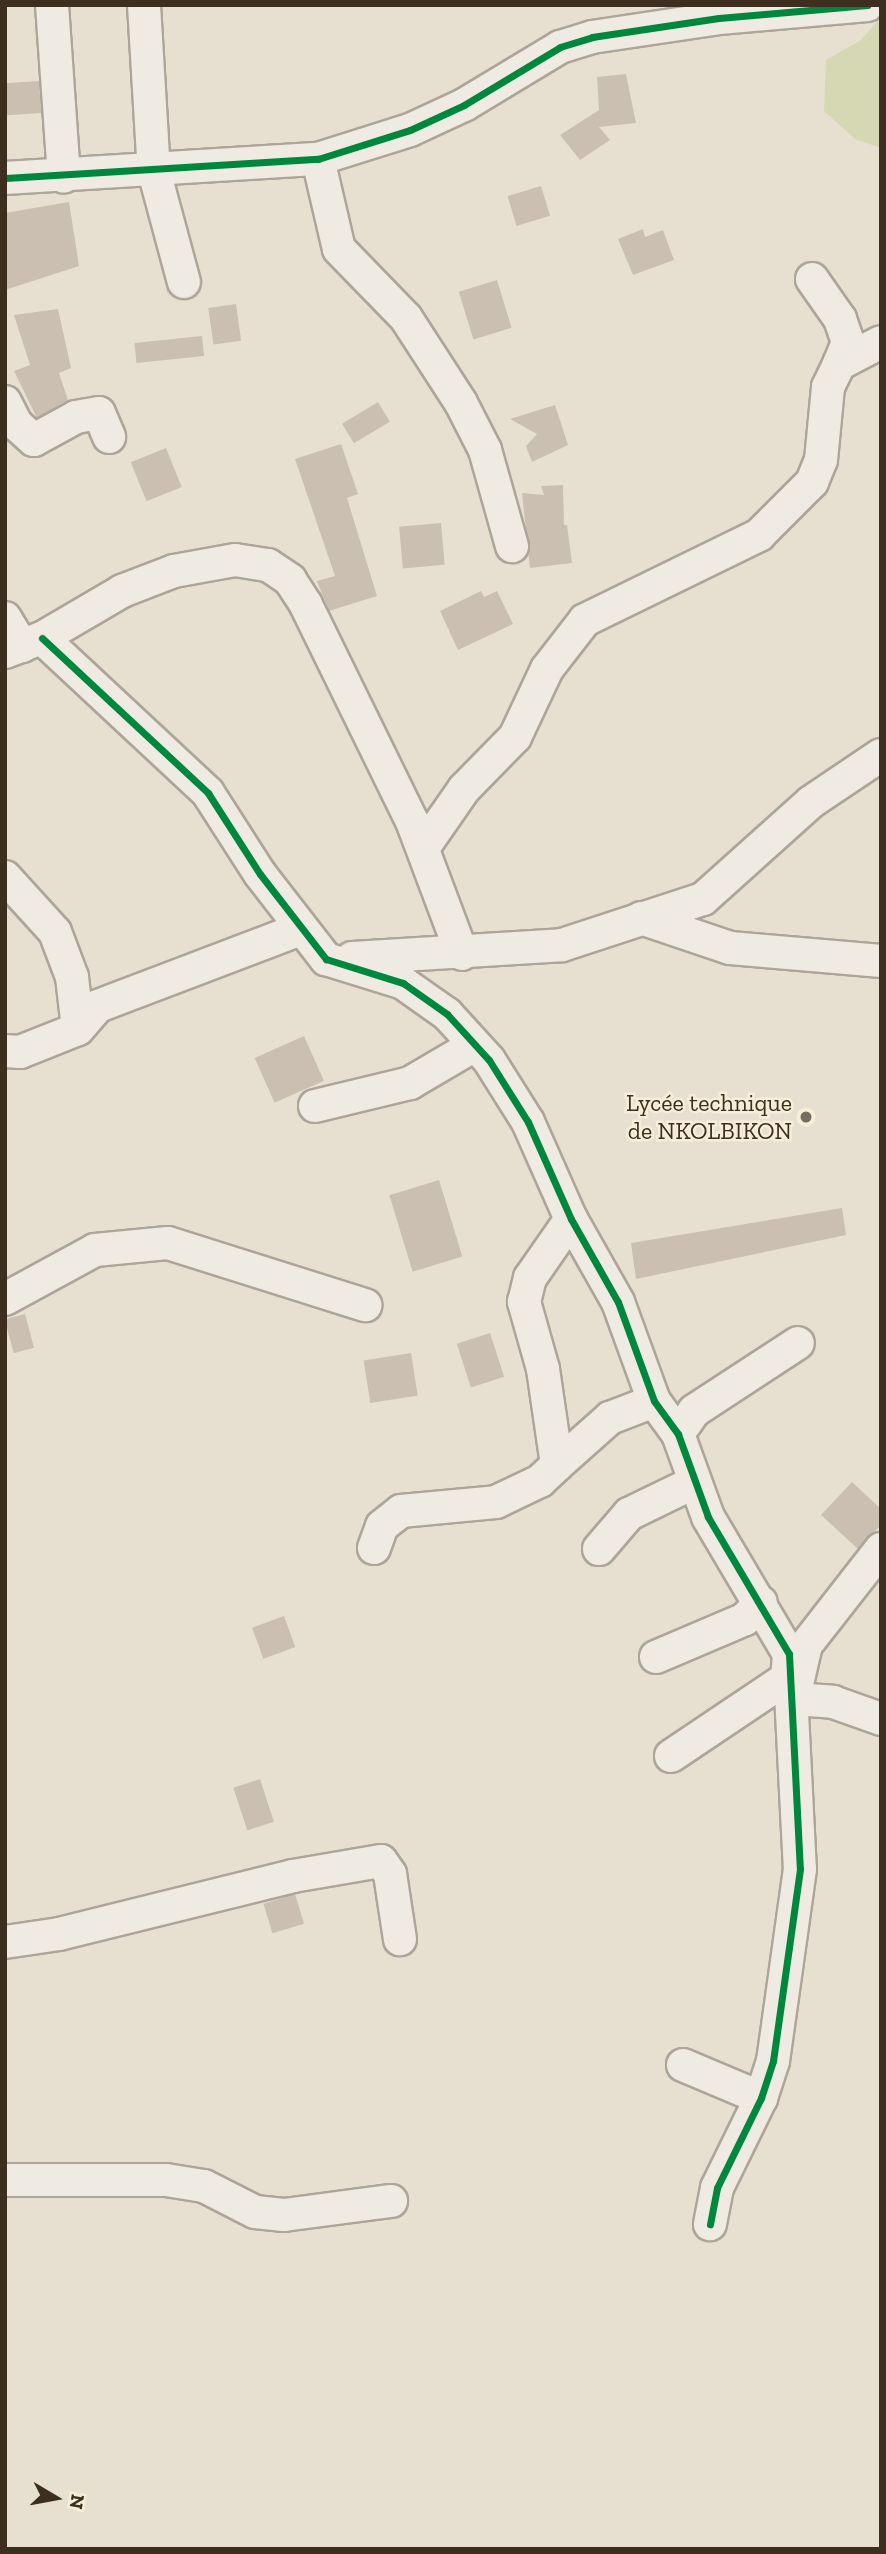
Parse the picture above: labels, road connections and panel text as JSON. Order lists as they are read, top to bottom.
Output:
{
  "places": ["Lycée technique de NKOLBIKON"],
  "north": "right"
}
